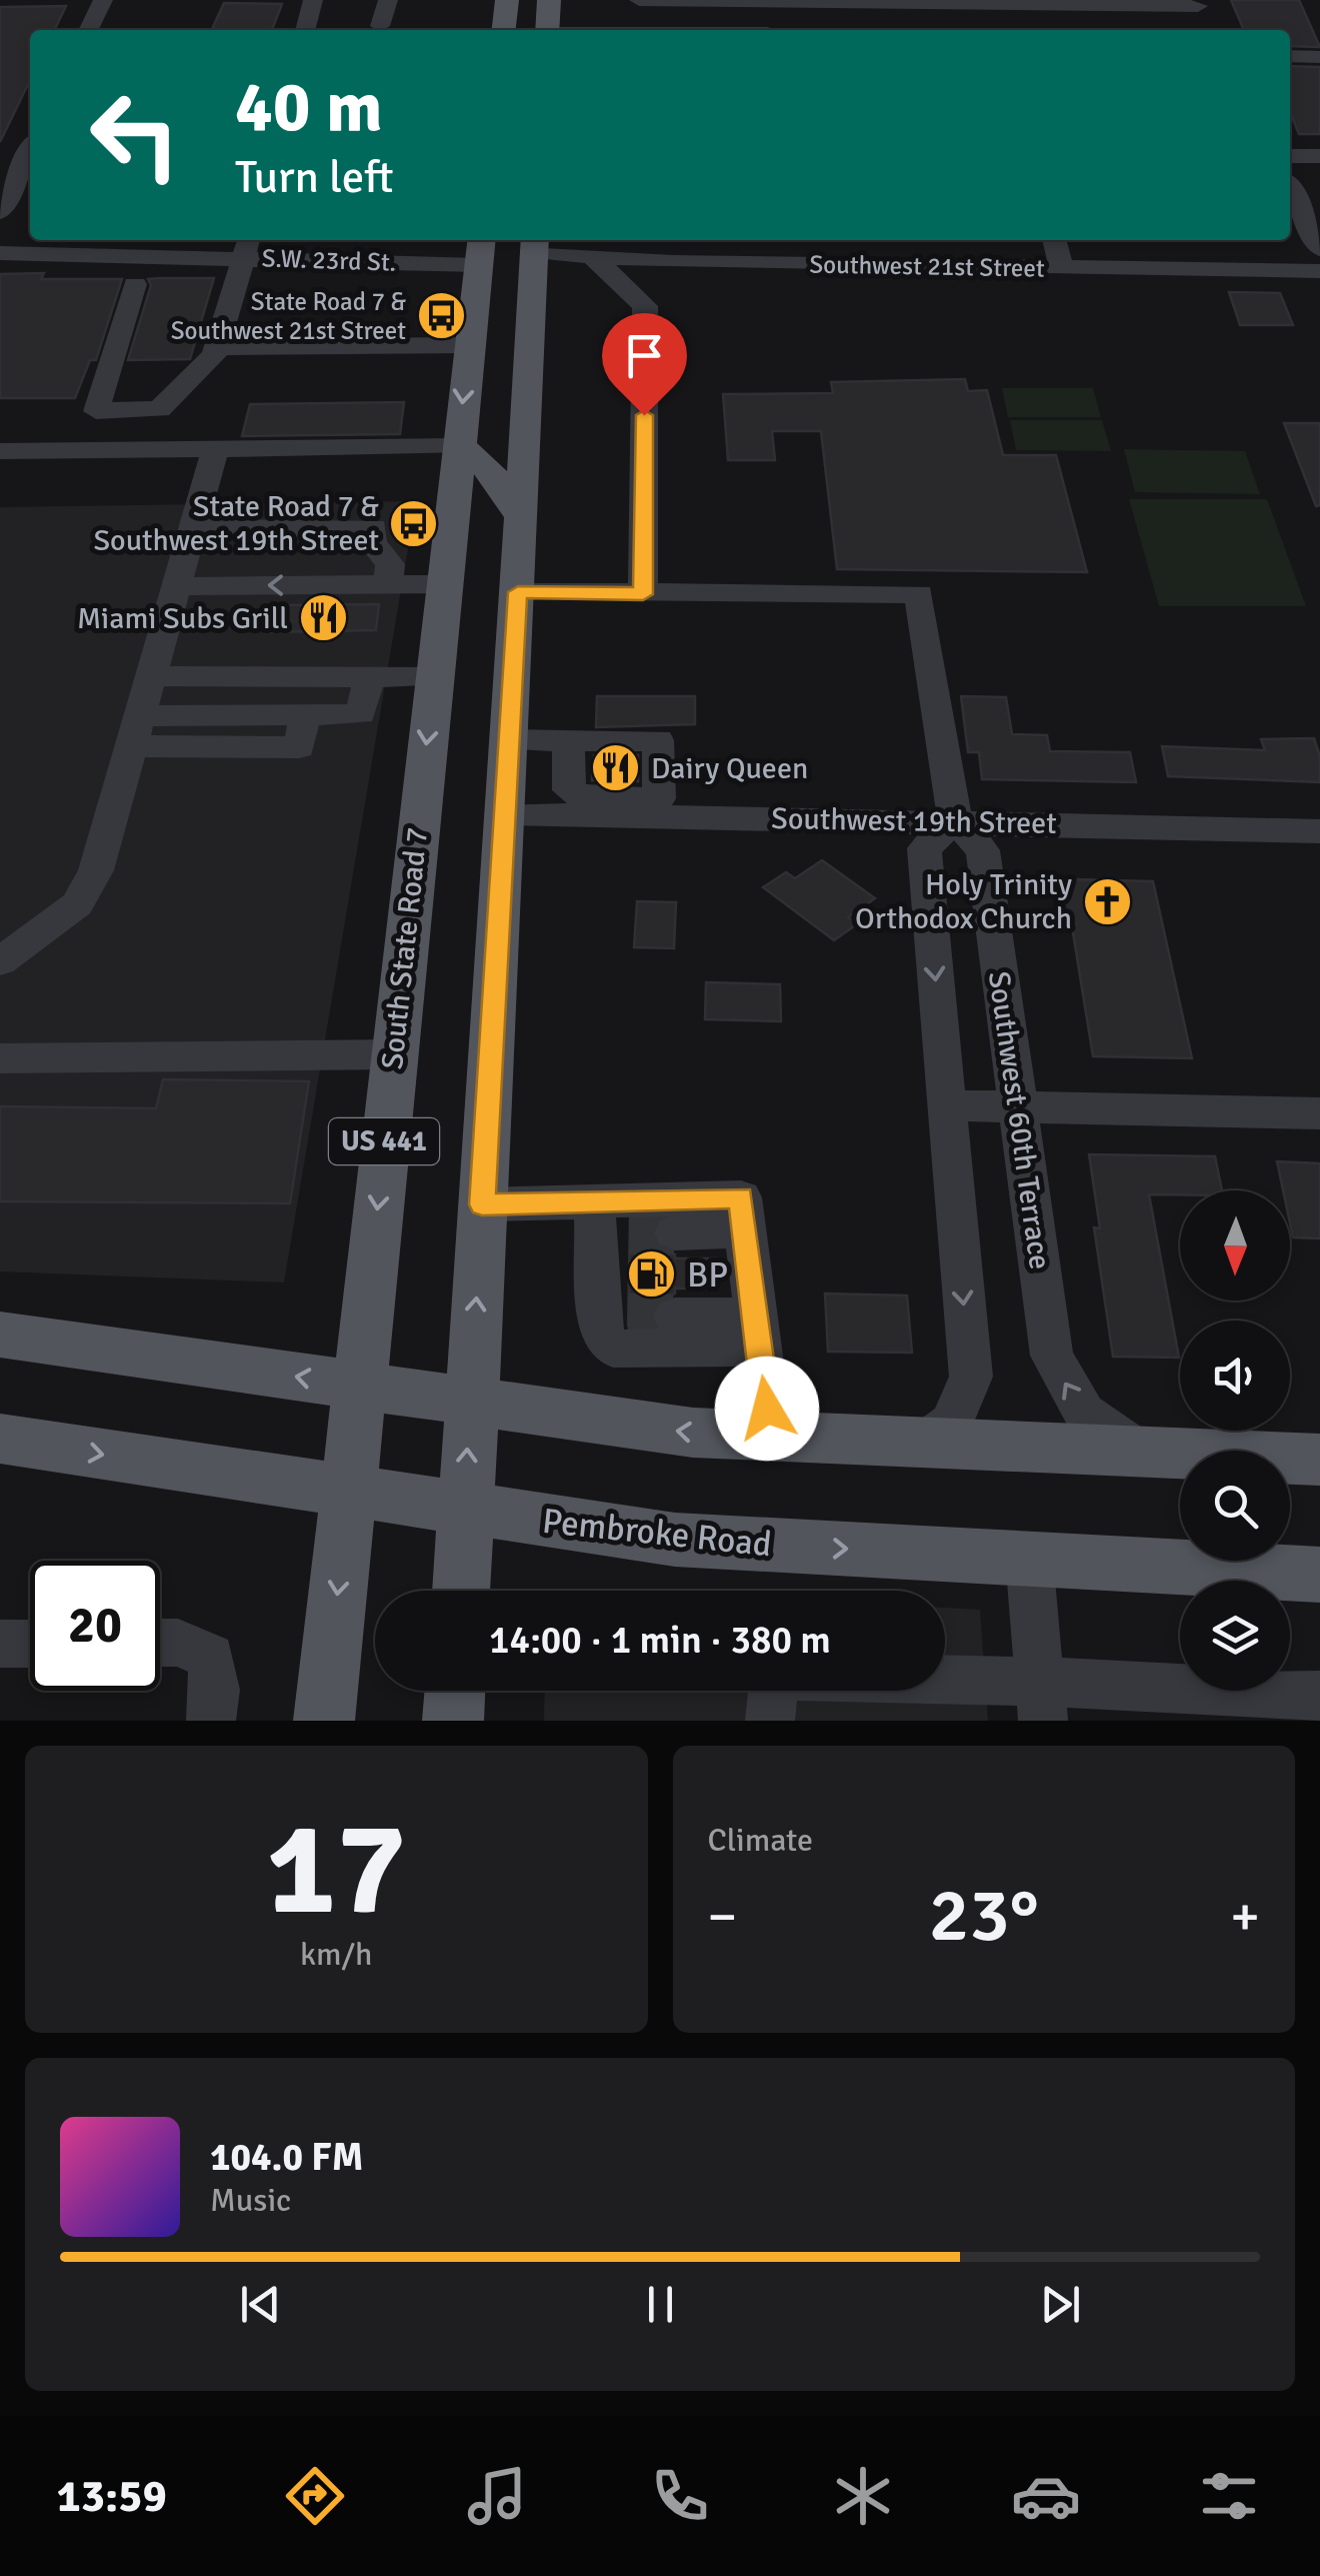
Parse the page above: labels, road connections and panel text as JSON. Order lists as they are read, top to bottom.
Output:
{
  "streets": {
    "main road": ["South State Road 7", "US 441", "Pembroke Road"],
    "street": [
      "S.W. 23rd St.",
      "Southwest 21st Street",
      "Southwest 19th Street",
      "Southwest 60th Terrace"
    ]
  },
  "crossings": [
    ["S.W. 23rd St.", "South State Road 7"],
    ["Southwest 19th Street", "Southwest 60th Terrace"],
    ["South State Road 7", "Pembroke Road"]
  ],
  "places": {
    "bus stop": ["State Road 7 & Southwest 21st Street", "State Road 7 & Southwest 19th Street"],
    "restaurant": ["Miami Subs Grill", "Dairy Queen"],
    "church": ["Holy Trinity Orthodox Church"],
    "fuel station": ["BP"]
  },
  "north": "bottom",
  "page": {
    "turn": ["40 m", "Turn left"],
    "limit": "20",
    "trip": "14:00 · 1 min · 380 m",
    "tile": [
      ["17", "km/h"],
      "Climate"
    ],
    "heat": ["−", "23°", "+"],
    "song": ["104.0 FM", "Music"],
    "tabs": "13:59"
  }
}
